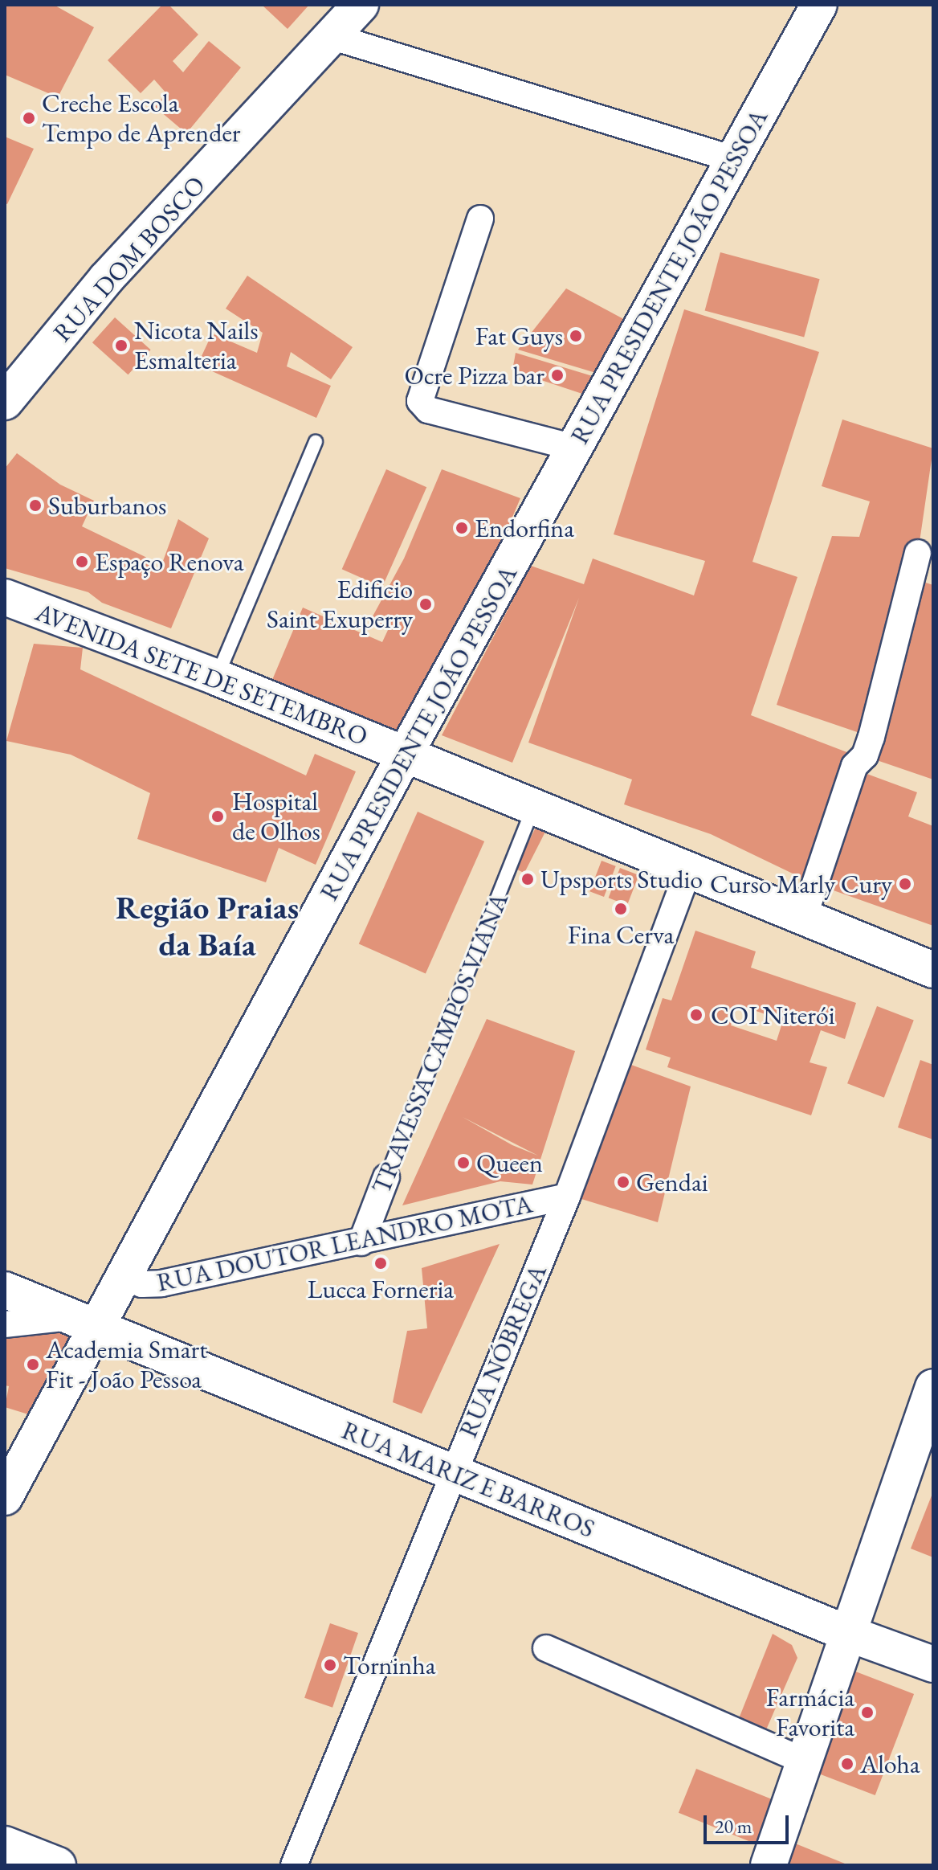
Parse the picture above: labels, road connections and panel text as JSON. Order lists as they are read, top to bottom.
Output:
{
  "streets": {
    "street": [
      "RUA DOM BOSCO",
      "RUA PRESIDENTE JOÃO PESSOA",
      "AVENIDA SETE DE SETEMBRO",
      "TRAVESSA CAMPOS VIANA",
      "RUA DOUTOR LEANDRO MOTA",
      "RUA NÓBREGA",
      "RUA MARIZ E BARROS"
    ]
  },
  "crossings": [
    ["RUA PRESIDENTE JOÃO PESSOA", "AVENIDA SETE DE SETEMBRO"],
    ["RUA PRESIDENTE JOÃO PESSOA", "RUA DOUTOR LEANDRO MOTA"],
    ["RUA PRESIDENTE JOÃO PESSOA", "RUA MARIZ E BARROS"],
    ["AVENIDA SETE DE SETEMBRO", "TRAVESSA CAMPOS VIANA"],
    ["AVENIDA SETE DE SETEMBRO", "RUA NÓBREGA"],
    ["TRAVESSA CAMPOS VIANA", "RUA DOUTOR LEANDRO MOTA"],
    ["RUA DOUTOR LEANDRO MOTA", "RUA NÓBREGA"],
    ["RUA NÓBREGA", "RUA MARIZ E BARROS"]
  ],
  "districts": ["Região Praias da Baía"],
  "places": [
    "Creche Escola Tempo de Aprender",
    "Fat Guys",
    "Nicota Nails Esmalteria",
    "Ocre Pizza bar",
    "Suburbanos",
    "Endorfina",
    "Espaço Renova",
    "Edificio Saint Exuperry",
    "Hospital de Olhos",
    "Upsports Studio",
    "Curso Marly Cury",
    "Fina Cerva",
    "COI Niterói",
    "Queen",
    "Gendai",
    "Lucca Forneria",
    "Academia Smart Fit - João Pessoa",
    "Torninha",
    "Farmácia Favorita",
    "Aloha"
  ],
  "scale_bar": "20 m"
}
